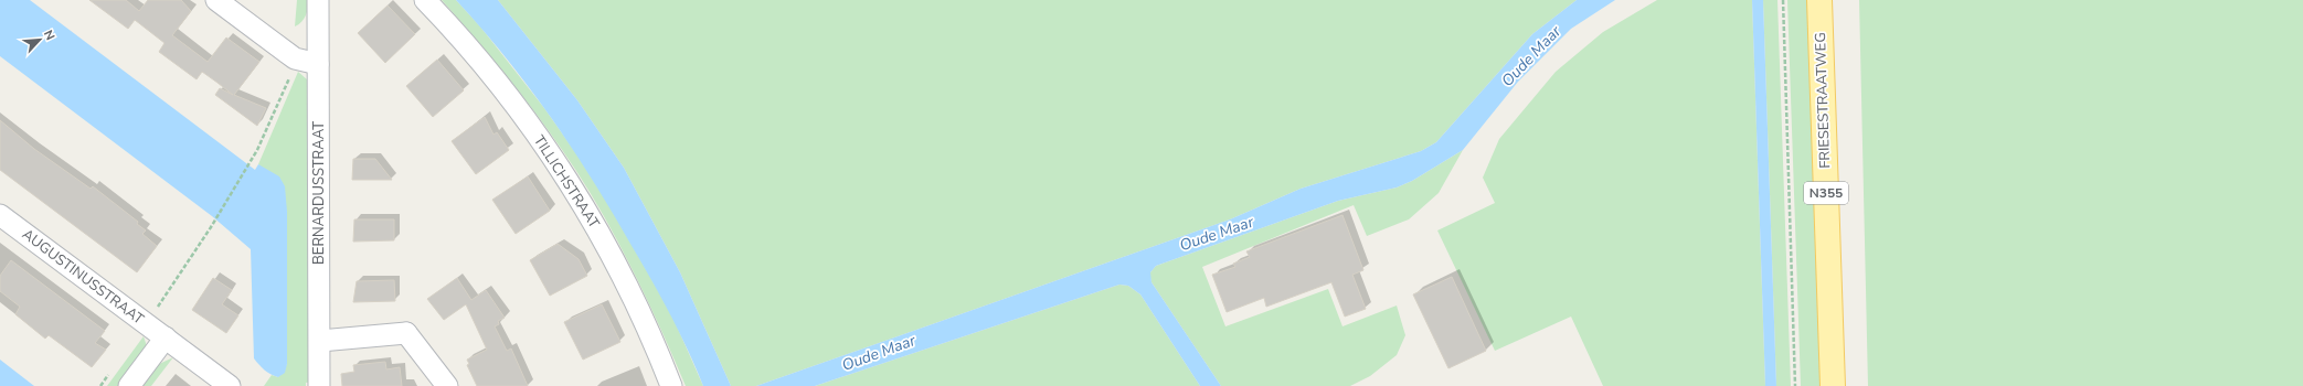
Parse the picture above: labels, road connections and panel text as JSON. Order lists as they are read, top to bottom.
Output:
{
  "streets": {
    "main road": ["FRIESESTRAATWEG", "N355"],
    "street": ["TILLICHSTRAAT", "BERNARDUSSTRAAT", "AUGUSTINUSSTRAAT"]
  },
  "water": ["Oude Maar"],
  "north": "top right"
}
